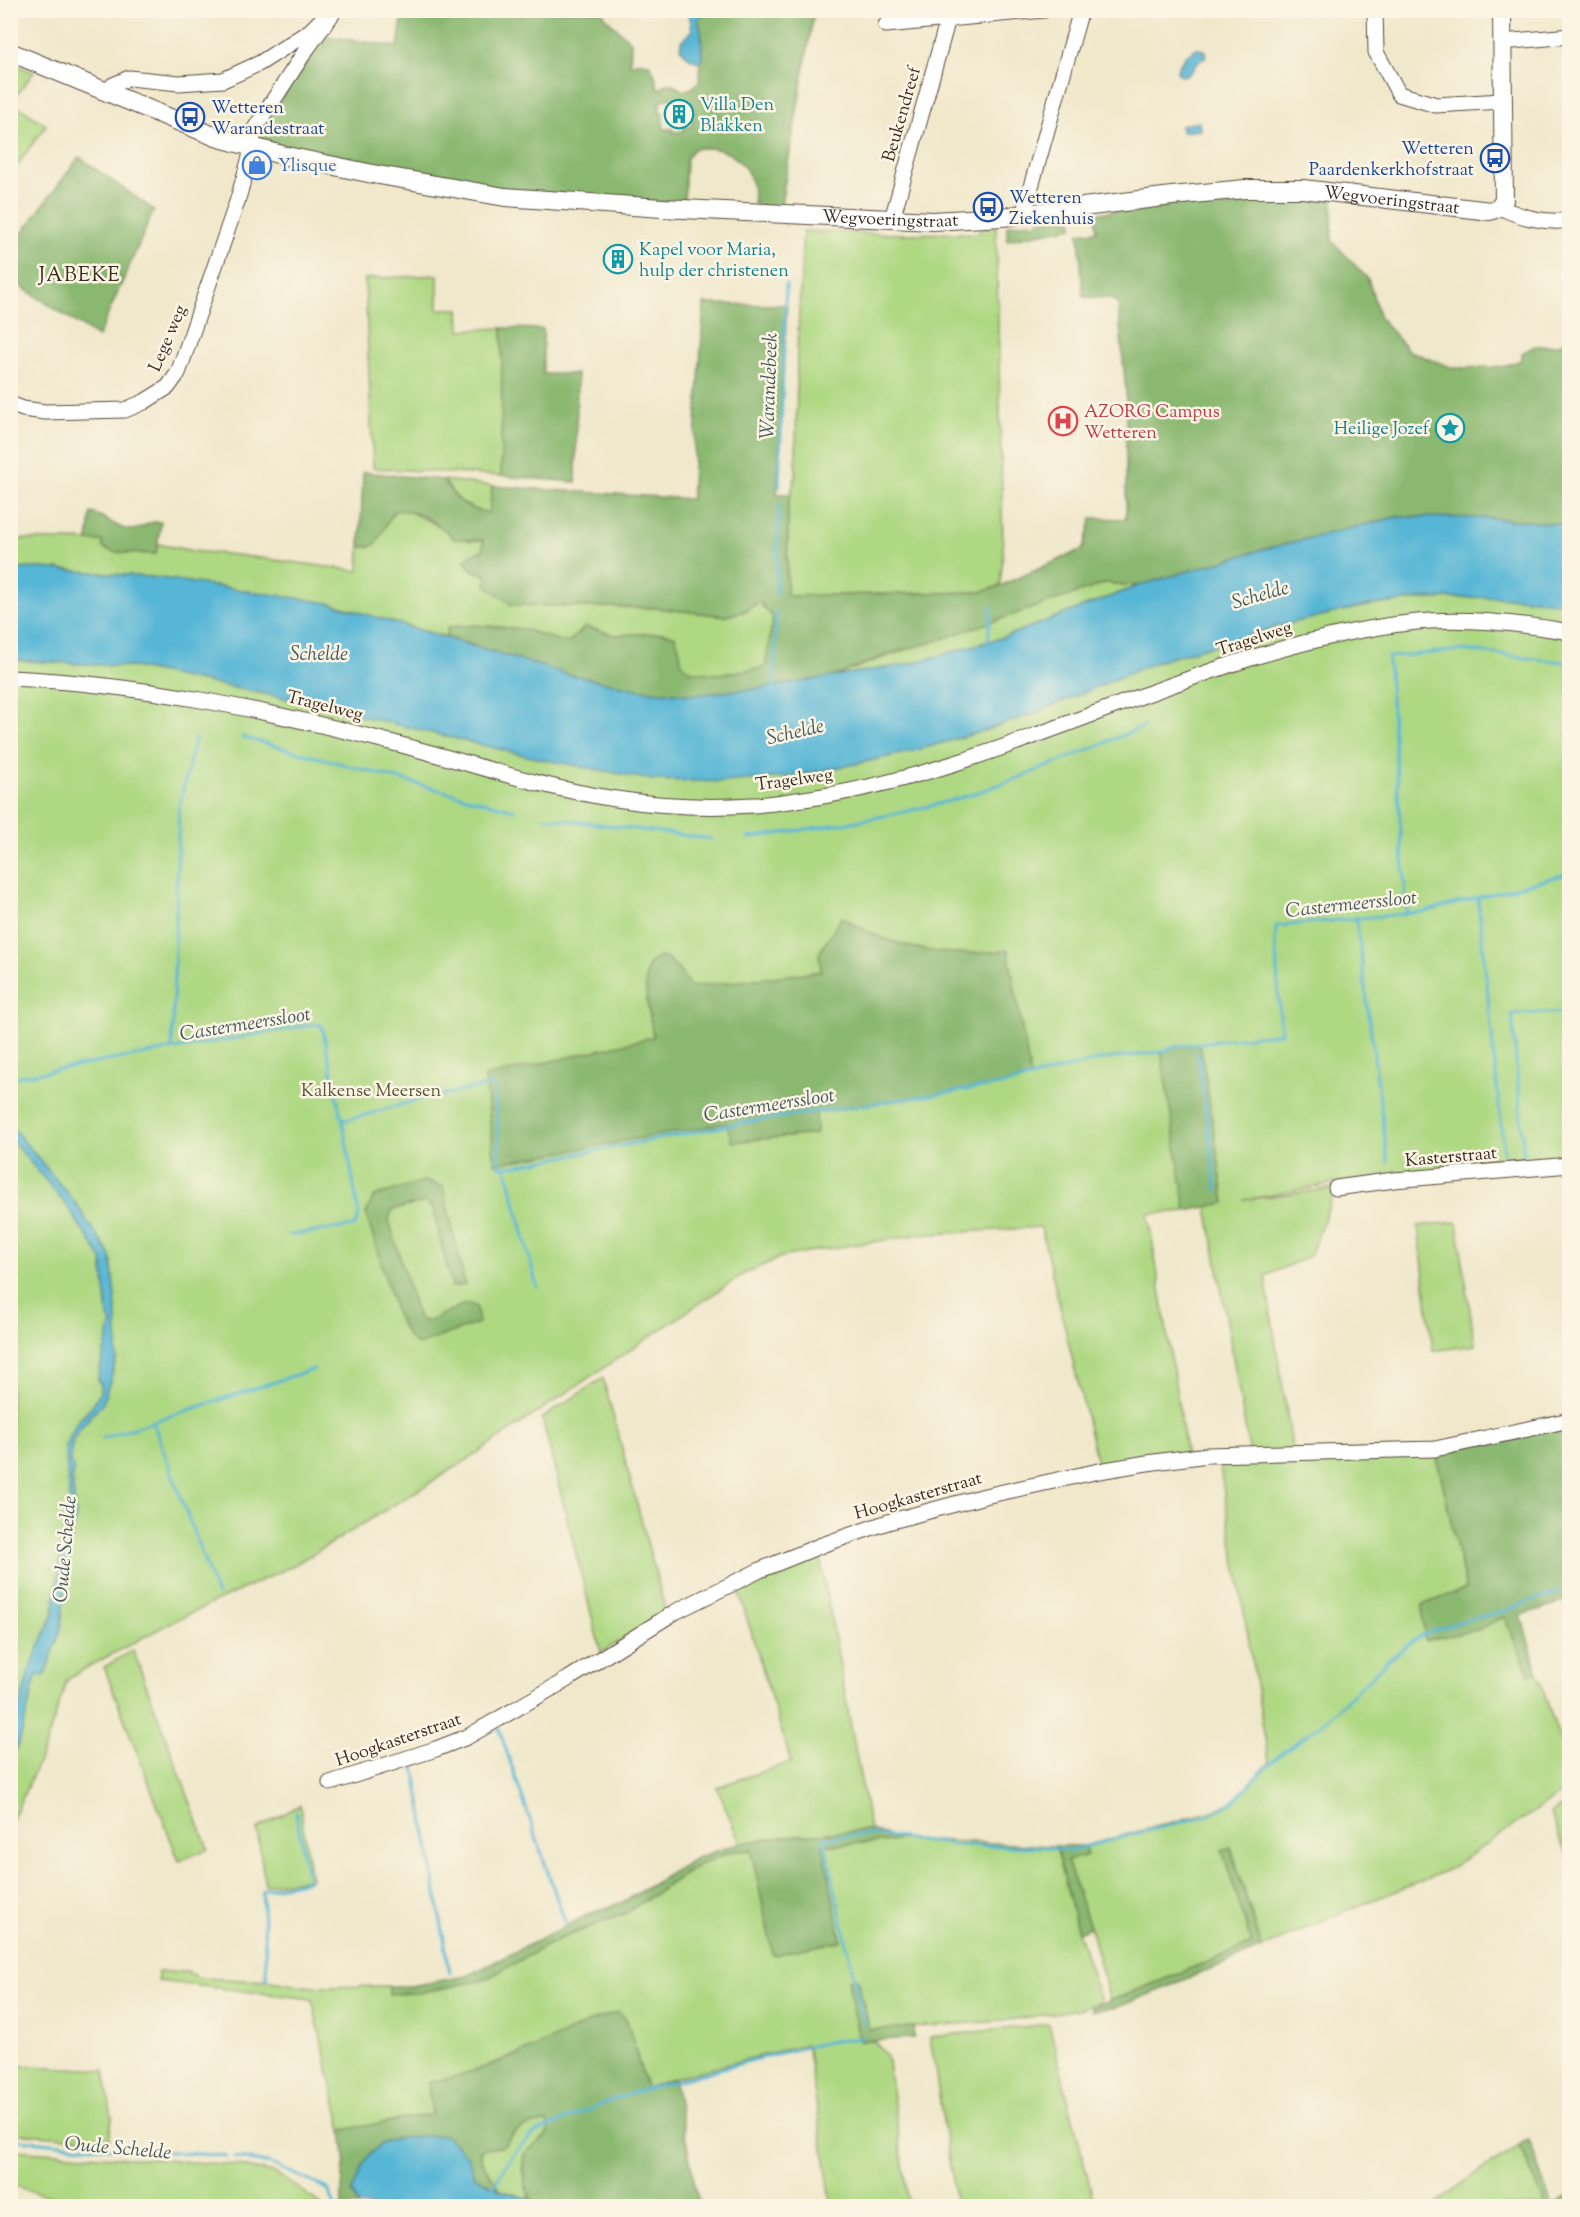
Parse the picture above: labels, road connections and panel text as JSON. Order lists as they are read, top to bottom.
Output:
{
  "streets": {
    "main road": ["Wegvoeringstraat"],
    "street": [
      "Beukendreef",
      "Lege weg",
      "Tragelweg",
      "Kasterstraat",
      "Hoogkasterstraat"
    ]
  },
  "crossings": [
    ["Beukendreef", "Wegvoeringstraat"],
    ["Wegvoeringstraat", "Lege weg"]
  ],
  "districts": ["JABEKE"],
  "water": [
    "Warandebeek",
    "Schelde",
    "Castermeerssloot",
    "Oude Schelde"
  ],
  "parks": ["Kalkense Meersen"],
  "places": {
    "building": ["Villa Den Blakken", "Kapel voor Maria, hulp der christenen"],
    "bus stop": ["Wetteren Warandestraat", "Wetteren Paardenkerkhofstraat", "Wetteren Ziekenhuis"],
    "shop": ["Ylisque"],
    "hospital": ["AZORG Campus Wetteren"],
    "place": ["Heilige Jozef"]
  }
}
